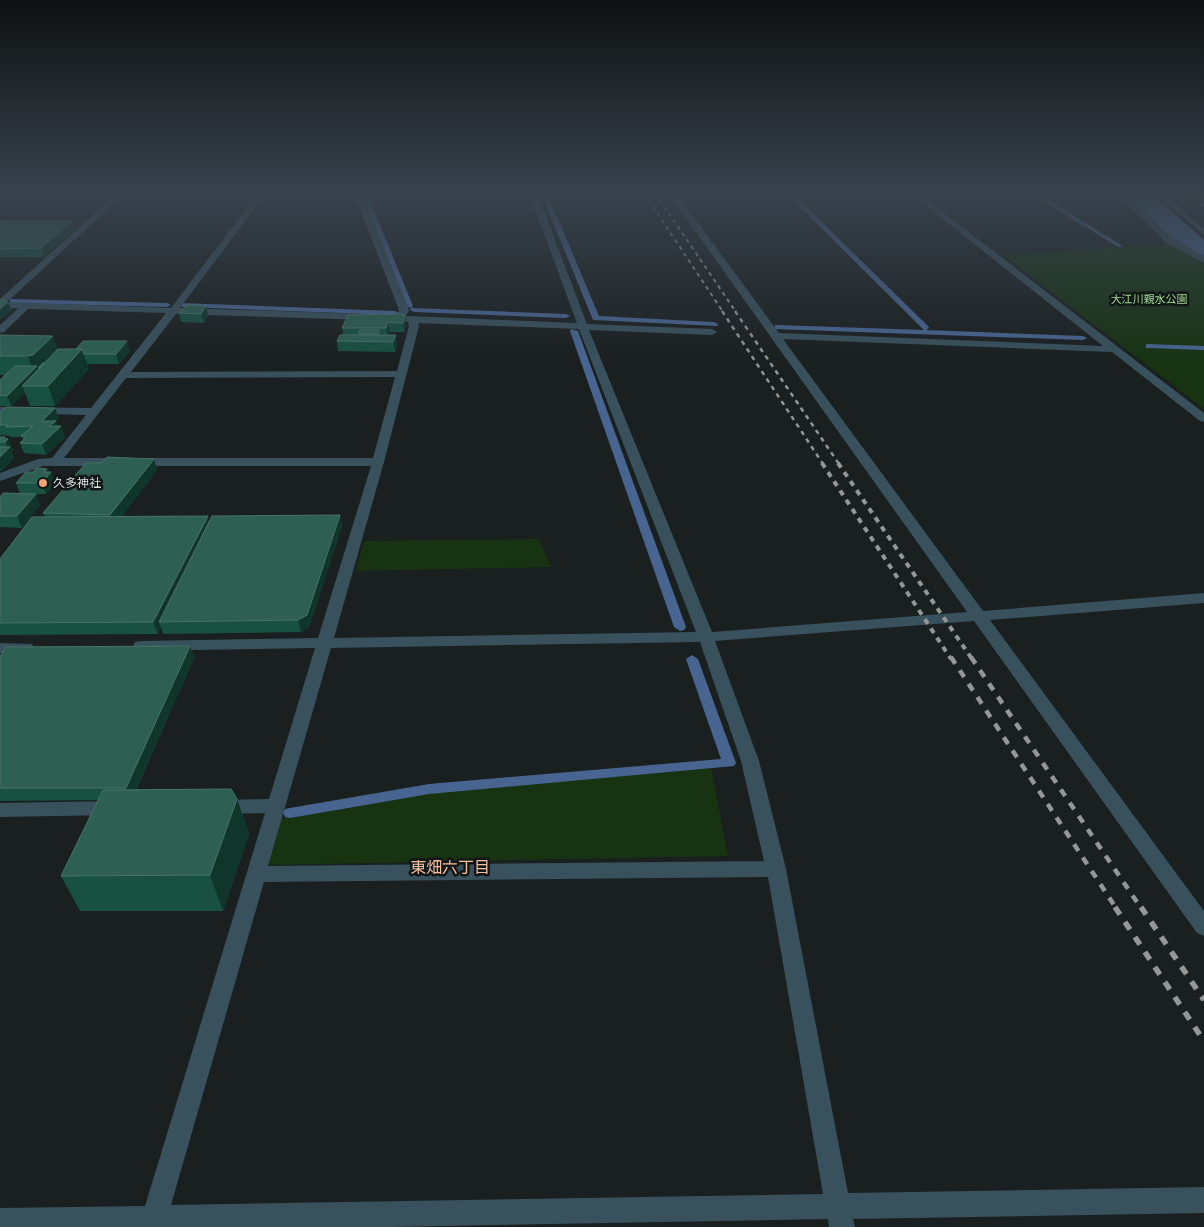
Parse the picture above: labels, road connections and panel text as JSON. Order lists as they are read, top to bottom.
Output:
{
  "districts": ["東畑六丁目"],
  "parks": ["大江川親水公園"],
  "places": ["久多神社"]
}
